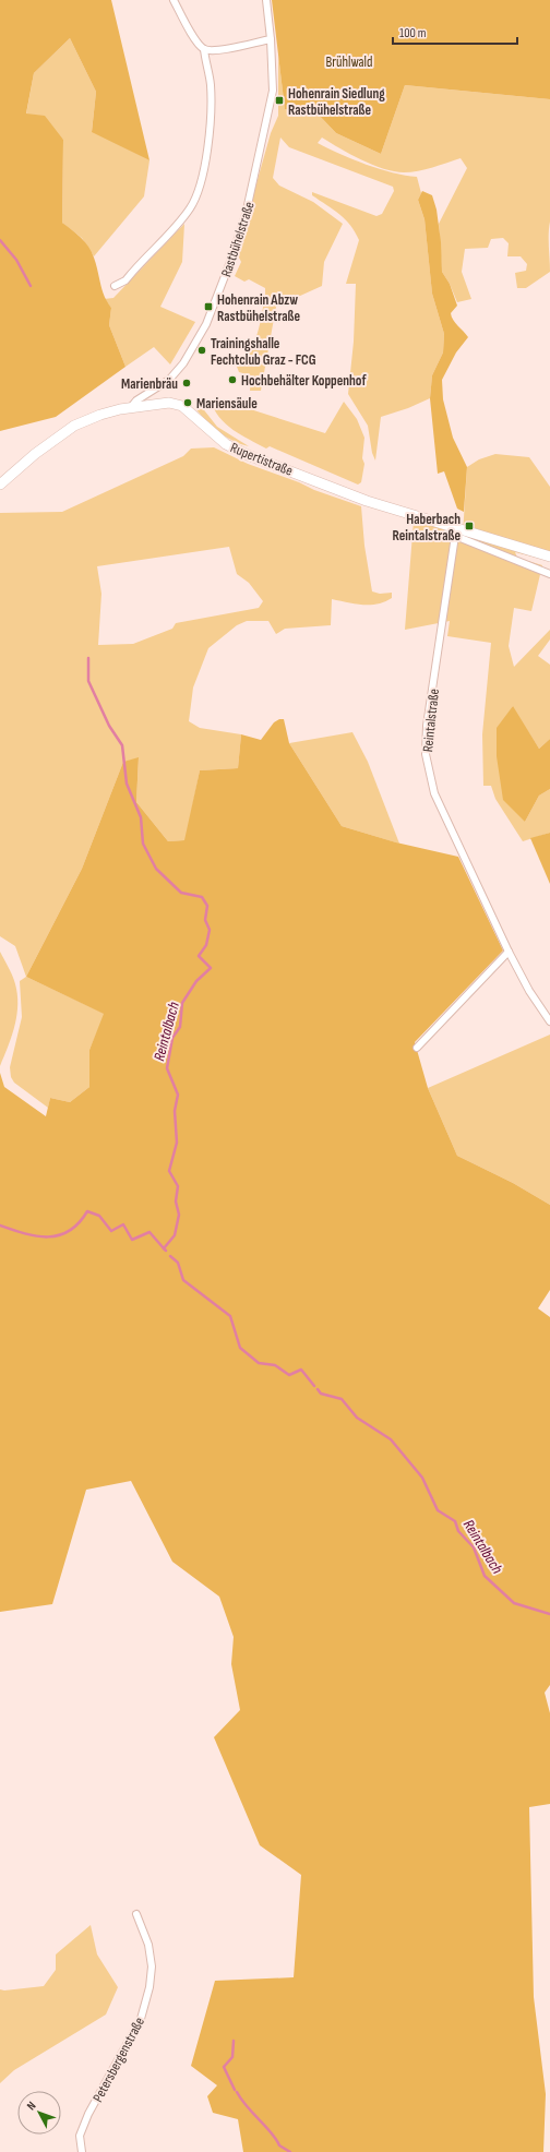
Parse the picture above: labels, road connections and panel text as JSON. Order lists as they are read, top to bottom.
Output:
{
  "streets": {
    "main road": ["Rupertistraße"],
    "street": ["Rastbühelstraße", "Reintalstraße", "Petersbergenstraße"]
  },
  "crossings": [
    ["Rastbühelstraße", "Rupertistraße"],
    ["Rupertistraße", "Reintalstraße"]
  ],
  "water": ["Reintalbach"],
  "parks": ["Brühlwald"],
  "places": {
    "transit": ["Hohenrain Siedlung Rastbühelstraße", "Hohenrain Abzw Rastbühelstraße", "Haberbach Reintalstraße"],
    "other": [
      "Trainingshalle Fechtclub Graz - FCG",
      "Hochbehälter Koppenhof",
      "Marienbräu",
      "Mariensäule"
    ]
  },
  "scale_bar": "100 m",
  "north": "top left"
}
